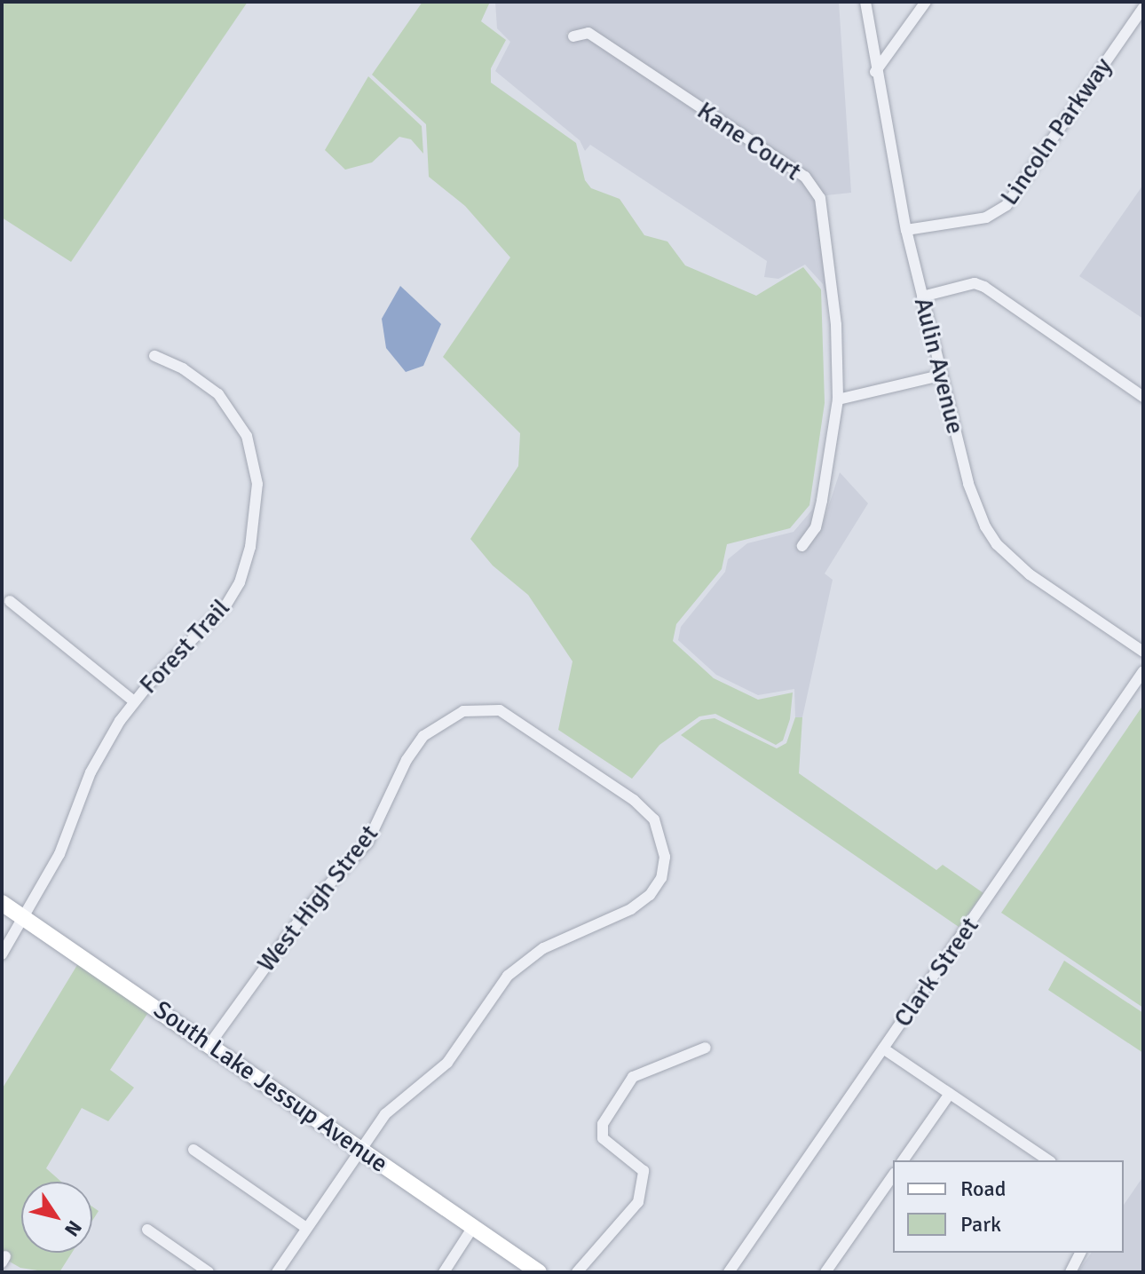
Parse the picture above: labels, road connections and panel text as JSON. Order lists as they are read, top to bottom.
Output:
{
  "streets": {
    "street": [
      "Lincoln Parkway",
      "Kane Court",
      "Aulin Avenue",
      "Forest Trail",
      "West High Street",
      "Clark Street",
      "South Lake Jessup Avenue"
    ]
  },
  "crossings": [
    ["Lincoln Parkway", "Aulin Avenue"],
    ["Forest Trail", "South Lake Jessup Avenue"],
    ["West High Street", "South Lake Jessup Avenue"]
  ],
  "legend": ["Road", "Park"],
  "north": "bottom right"
}
